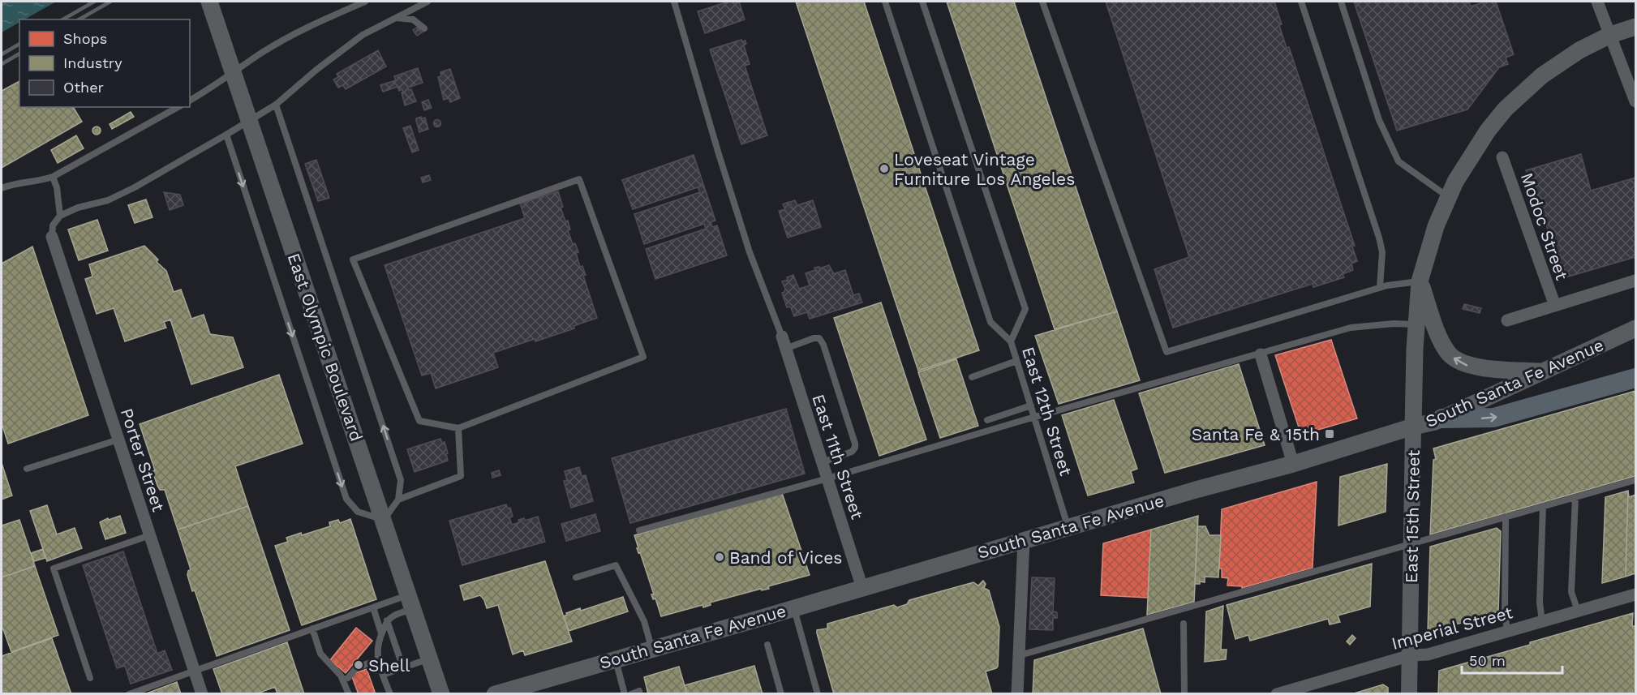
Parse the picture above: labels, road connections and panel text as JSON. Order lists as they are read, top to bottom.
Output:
{
  "streets": {
    "main road": ["East Olympic Boulevard", "South Santa Fe Avenue", "East 15th Street"],
    "street": [
      "Modoc Street",
      "East 11th Street",
      "Porter Street",
      "Imperial Street"
    ],
    "lane": ["East 12th Street"]
  },
  "crossings": [
    ["South Santa Fe Avenue", "East 12th Street"],
    ["South Santa Fe Avenue", "East 11th Street"],
    ["South Santa Fe Avenue", "East 15th Street"],
    ["East 15th Street", "Imperial Street"]
  ],
  "places": {
    "other": ["Loveseat Vintage Furniture Los Angeles", "Band of Vices", "Shell"],
    "transit": ["Santa Fe & 15th"]
  },
  "legend": ["Shops", "Industry", "Other"],
  "scale_bar": "50 m"
}
